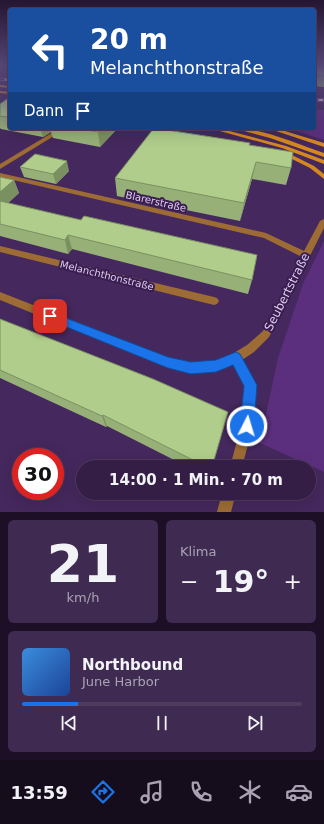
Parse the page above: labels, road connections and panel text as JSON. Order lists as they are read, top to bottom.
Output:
{
  "streets": {
    "street": ["Blarerstraße", "Melanchthonstraße", "Seubertstraße"]
  },
  "crossings": [
    ["Blarerstraße", "Seubertstraße"]
  ],
  "page": {
    "turn": ["20 m", "Melanchthonstraße"],
    "then": "Dann",
    "limit": "30",
    "trip": "14:00 · 1 Min. · 70 m",
    "tile": [
      ["21", "km/h"],
      "Klima"
    ],
    "heat": ["−", "19°", "+"],
    "song": ["Northbound", "June Harbor"],
    "tabs": "13:59"
  }
}
